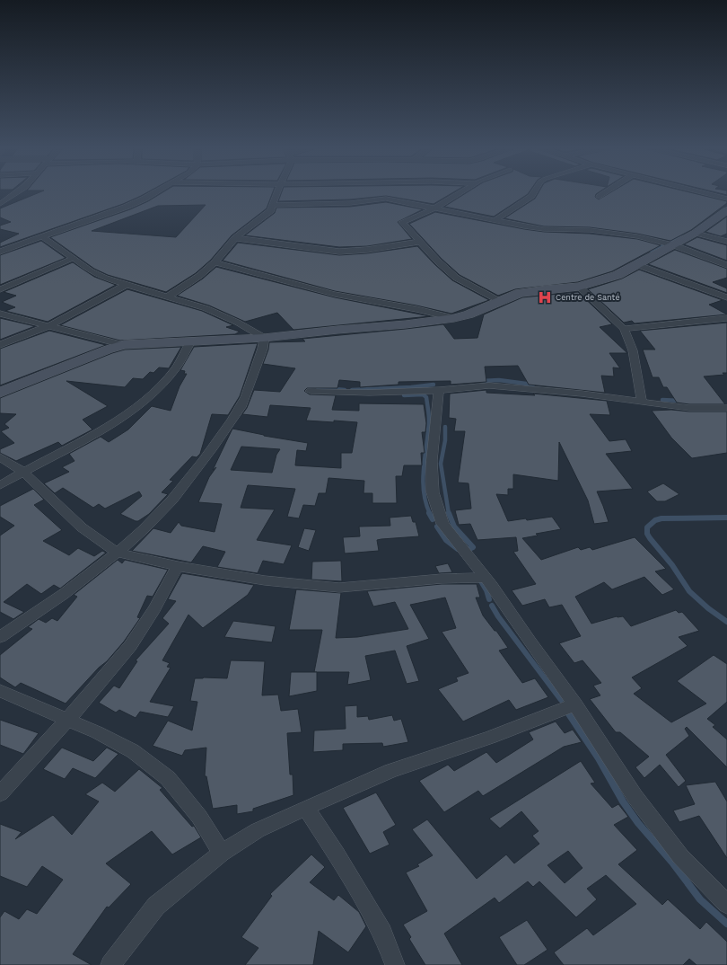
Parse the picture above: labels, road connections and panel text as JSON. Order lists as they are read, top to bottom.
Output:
{
  "places": {
    "hospital": ["Centre de Santé"]
  }
}
